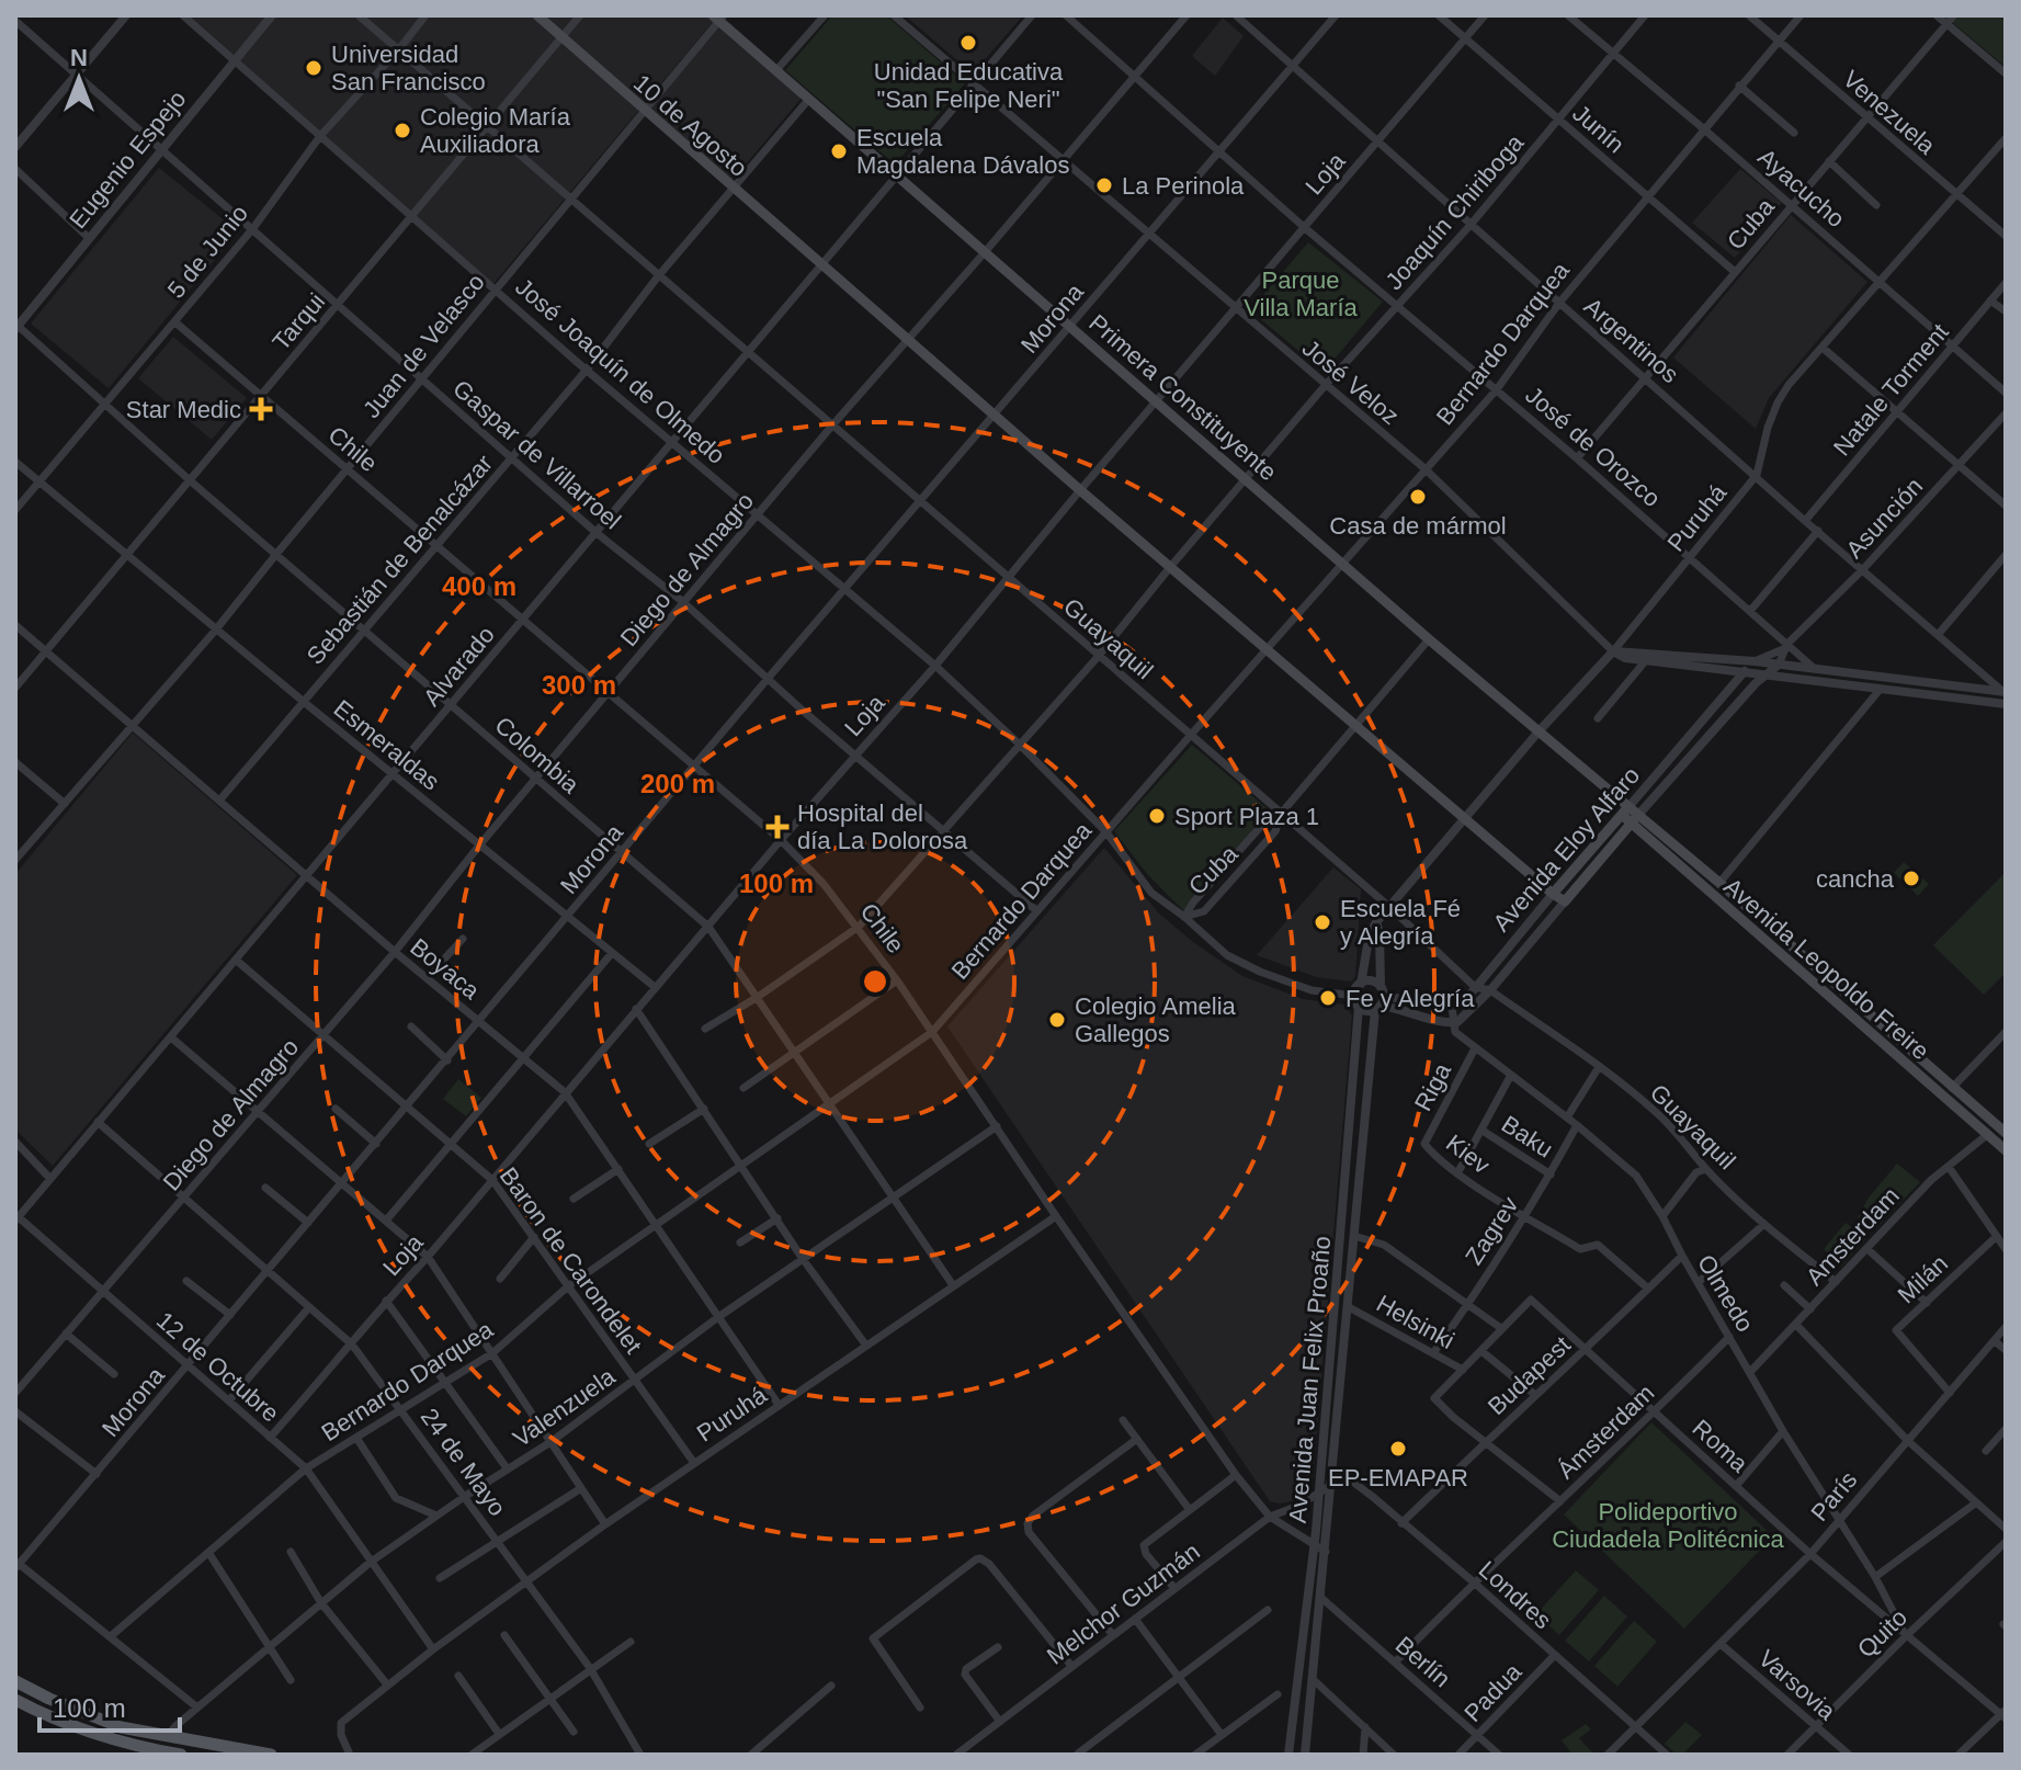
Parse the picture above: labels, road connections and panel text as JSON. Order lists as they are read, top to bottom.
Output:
{
  "streets": {
    "main road": [
      "10 de Agosto",
      "Primera Constituyente",
      "Avenida Eloy Alfaro",
      "Avenida Leopoldo Freire"
    ],
    "street": [
      "Venezuela",
      "Junín",
      "Eugenio Espejo",
      "Loja",
      "Ayacucho",
      "Joaquín Chiriboga",
      "Cuba",
      "5 de Junio",
      "Morona",
      "Tarqui",
      "Argentinos",
      "Bernardo Darquea",
      "Juan de Velasco",
      "José Joaquín de Olmedo",
      "José Veloz",
      "Natale Torment",
      "José de Orozco",
      "Chile",
      "Gaspar de Villarroel",
      "Puruhá",
      "Asunción",
      "Sebastián de Benalcázar",
      "Diego de Almagro",
      "Guayaquil",
      "Alvarado",
      "Esmeraldas",
      "Colombia",
      "Boyaca",
      "Riga",
      "Baku",
      "Kiev",
      "Zagrev",
      "Amsterdam",
      "Baron de Carondelet",
      "Milán",
      "Olmedo",
      "Helsinki",
      "12 de Octubre",
      "Budapest",
      "Avenida Juan Felix Proaño",
      "Valenzuela",
      "Ámsterdam",
      "Roma",
      "24 de Mayo",
      "París",
      "Londres",
      "Melchor Guzmán",
      "Quito",
      "Berlín",
      "Varsovia",
      "Padua"
    ]
  },
  "crossings": [
    ["Venezuela", "Cuba"],
    ["Venezuela", "Bernardo Darquea"],
    ["Venezuela", "Puruhá"],
    ["10 de Agosto", "Loja"],
    ["10 de Agosto", "Joaquín Chiriboga"],
    ["10 de Agosto", "Cuba"],
    ["10 de Agosto", "Morona"],
    ["10 de Agosto", "Tarqui"],
    ["10 de Agosto", "Bernardo Darquea"],
    ["10 de Agosto", "Juan de Velasco"],
    ["10 de Agosto", "Puruhá"],
    ["10 de Agosto", "Sebastián de Benalcázar"],
    ["10 de Agosto", "Diego de Almagro"],
    ["10 de Agosto", "Alvarado"],
    ["10 de Agosto", "Avenida Eloy Alfaro"],
    ["Junín", "Loja"],
    ["Junín", "Joaquín Chiriboga"],
    ["Junín", "Cuba"],
    ["Junín", "Bernardo Darquea"],
    ["Eugenio Espejo", "José Joaquín de Olmedo"],
    ["Eugenio Espejo", "Gaspar de Villarroel"],
    ["Eugenio Espejo", "Colombia"],
    ["Loja", "Argentinos"],
    ["Loja", "José Joaquín de Olmedo"],
    ["Loja", "José Veloz"],
    ["Loja", "Primera Constituyente"],
    ["Loja", "José de Orozco"],
    ["Loja", "Chile"],
    ["Loja", "Gaspar de Villarroel"],
    ["Loja", "Guayaquil"],
    ["Loja", "Esmeraldas"],
    ["Loja", "Colombia"],
    ["Loja", "Boyaca"],
    ["Loja", "Baron de Carondelet"],
    ["Loja", "12 de Octubre"],
    ["Loja", "24 de Mayo"],
    ["Ayacucho", "Joaquín Chiriboga"],
    ["Ayacucho", "Cuba"],
    ["Ayacucho", "Bernardo Darquea"],
    ["Ayacucho", "Natale Torment"],
    ["Ayacucho", "Puruhá"],
    ["Joaquín Chiriboga", "Argentinos"],
    ["Joaquín Chiriboga", "José Joaquín de Olmedo"],
    ["Joaquín Chiriboga", "José Veloz"],
    ["Joaquín Chiriboga", "Primera Constituyente"],
    ["Joaquín Chiriboga", "José de Orozco"],
    ["Joaquín Chiriboga", "Chile"],
    ["Joaquín Chiriboga", "Gaspar de Villarroel"],
    ["Joaquín Chiriboga", "Guayaquil"],
    ["Joaquín Chiriboga", "Colombia"],
    ["Cuba", "Argentinos"],
    ["Cuba", "Primera Constituyente"],
    ["Cuba", "José de Orozco"],
    ["Cuba", "Guayaquil"],
    ["5 de Junio", "José Joaquín de Olmedo"],
    ["5 de Junio", "Chile"],
    ["5 de Junio", "Gaspar de Villarroel"],
    ["5 de Junio", "Guayaquil"],
    ["5 de Junio", "Esmeraldas"],
    ["5 de Junio", "Colombia"],
    ["Morona", "Argentinos"],
    ["Morona", "José Joaquín de Olmedo"],
    ["Morona", "José Veloz"],
    ["Morona", "Primera Constituyente"],
    ["Morona", "José de Orozco"],
    ["Morona", "Chile"],
    ["Morona", "Gaspar de Villarroel"],
    ["Morona", "Guayaquil"],
    ["Morona", "Esmeraldas"],
    ["Morona", "Colombia"],
    ["Morona", "Boyaca"],
    ["Morona", "Baron de Carondelet"],
    ["Morona", "12 de Octubre"],
    ["Morona", "24 de Mayo"],
    ["Tarqui", "José Joaquín de Olmedo"],
    ["Tarqui", "Chile"],
    ["Tarqui", "Gaspar de Villarroel"],
    ["Tarqui", "Guayaquil"],
    ["Tarqui", "Esmeraldas"],
    ["Tarqui", "Colombia"],
    ["Tarqui", "Boyaca"],
    ["Argentinos", "Bernardo Darquea"],
    ["Argentinos", "Natale Torment"],
    ["Argentinos", "Puruhá"],
    ["Argentinos", "Asunción"],
    ["Bernardo Darquea", "José Joaquín de Olmedo"],
    ["Bernardo Darquea", "José Veloz"],
    ["Bernardo Darquea", "Primera Constituyente"],
    ["Bernardo Darquea", "José de Orozco"],
    ["Bernardo Darquea", "Chile"],
    ["Bernardo Darquea", "Gaspar de Villarroel"],
    ["Bernardo Darquea", "Guayaquil"],
    ["Bernardo Darquea", "Colombia"],
    ["Bernardo Darquea", "Boyaca"],
    ["Bernardo Darquea", "Baron de Carondelet"],
    ["Bernardo Darquea", "12 de Octubre"],
    ["Bernardo Darquea", "24 de Mayo"],
    ["Juan de Velasco", "José Joaquín de Olmedo"],
    ["Juan de Velasco", "Primera Constituyente"],
    ["Juan de Velasco", "Chile"],
    ["Juan de Velasco", "Gaspar de Villarroel"],
    ["Juan de Velasco", "Guayaquil"],
    ["Juan de Velasco", "Esmeraldas"],
    ["Juan de Velasco", "Colombia"],
    ["Juan de Velasco", "Boyaca"],
    ["José Joaquín de Olmedo", "Sebastián de Benalcázar"],
    ["José Joaquín de Olmedo", "Diego de Almagro"],
    ["José Joaquín de Olmedo", "Alvarado"],
    ["José Veloz", "Puruhá"],
    ["José Veloz", "Diego de Almagro"],
    ["José Veloz", "Alvarado"],
    ["Primera Constituyente", "Puruhá"],
    ["Primera Constituyente", "Sebastián de Benalcázar"],
    ["Primera Constituyente", "Diego de Almagro"],
    ["Primera Constituyente", "Alvarado"],
    ["Primera Constituyente", "Avenida Eloy Alfaro"],
    ["Primera Constituyente", "Avenida Leopoldo Freire"],
    ["José de Orozco", "Puruhá"],
    ["José de Orozco", "Asunción"],
    ["José de Orozco", "Diego de Almagro"],
    ["Chile", "Puruhá"],
    ["Chile", "Sebastián de Benalcázar"],
    ["Chile", "Diego de Almagro"],
    ["Chile", "Alvarado"],
    ["Chile", "Avenida Juan Felix Proaño"],
    ["Chile", "Valenzuela"],
    ["Chile", "Melchor Guzmán"],
    ["Gaspar de Villarroel", "Sebastián de Benalcázar"],
    ["Gaspar de Villarroel", "Diego de Almagro"],
    ["Gaspar de Villarroel", "Alvarado"],
    ["Puruhá", "Guayaquil"],
    ["Puruhá", "Colombia"],
    ["Puruhá", "Boyaca"],
    ["Puruhá", "Baron de Carondelet"],
    ["Puruhá", "12 de Octubre"],
    ["Puruhá", "24 de Mayo"],
    ["Asunción", "Avenida Eloy Alfaro"],
    ["Sebastián de Benalcázar", "Guayaquil"],
    ["Sebastián de Benalcázar", "Esmeraldas"],
    ["Sebastián de Benalcázar", "Colombia"],
    ["Sebastián de Benalcázar", "Boyaca"],
    ["Diego de Almagro", "Guayaquil"],
    ["Diego de Almagro", "Esmeraldas"],
    ["Diego de Almagro", "Colombia"],
    ["Diego de Almagro", "Boyaca"],
    ["Diego de Almagro", "Baron de Carondelet"],
    ["Diego de Almagro", "12 de Octubre"],
    ["Diego de Almagro", "24 de Mayo"],
    ["Guayaquil", "Alvarado"],
    ["Guayaquil", "Avenida Eloy Alfaro"],
    ["Guayaquil", "Amsterdam"],
    ["Alvarado", "Esmeraldas"],
    ["Alvarado", "Colombia"],
    ["Alvarado", "Boyaca"],
    ["Alvarado", "Baron de Carondelet"],
    ["Alvarado", "12 de Octubre"],
    ["Alvarado", "24 de Mayo"],
    ["Colombia", "Valenzuela"],
    ["Avenida Eloy Alfaro", "Avenida Leopoldo Freire"],
    ["Avenida Eloy Alfaro", "Olmedo"],
    ["Boyaca", "Valenzuela"],
    ["Avenida Leopoldo Freire", "Amsterdam"],
    ["Riga", "Kiev"],
    ["Riga", "Olmedo"],
    ["Baku", "Zagrev"],
    ["Kiev", "Zagrev"],
    ["Kiev", "Budapest"],
    ["Zagrev", "Olmedo"],
    ["Zagrev", "Helsinki"],
    ["Amsterdam", "Olmedo"],
    ["Baron de Carondelet", "Valenzuela"],
    ["Milán", "París"],
    ["Olmedo", "Budapest"],
    ["Olmedo", "Ámsterdam"],
    ["Olmedo", "Roma"],
    ["Olmedo", "París"],
    ["Olmedo", "Quito"],
    ["Helsinki", "Avenida Juan Felix Proaño"],
    ["12 de Octubre", "Valenzuela"],
    ["Budapest", "Roma"],
    ["Budapest", "Londres"],
    ["Avenida Juan Felix Proaño", "Londres"],
    ["Avenida Juan Felix Proaño", "Melchor Guzmán"],
    ["Avenida Juan Felix Proaño", "Berlín"],
    ["Valenzuela", "24 de Mayo"],
    ["Ámsterdam", "Roma"],
    ["Ámsterdam", "Londres"],
    ["Ámsterdam", "Berlín"],
    ["Roma", "París"],
    ["Roma", "Quito"],
    ["París", "Londres"],
    ["París", "Varsovia"],
    ["Londres", "Melchor Guzmán"],
    ["Londres", "Padua"],
    ["Quito", "Varsovia"],
    ["Berlín", "Padua"]
  ],
  "parks": ["Parque Villa María", "Polideportivo Ciudadela Politécnica"],
  "places": {
    "other": [
      "Unidad Educativa \"San Felipe Neri\"",
      "Universidad San Francisco",
      "Colegio María Auxiliadora",
      "Escuela Magdalena Dávalos",
      "La Perinola",
      "Casa de mármol",
      "Sport Plaza 1",
      "cancha",
      "Escuela Fé y Alegría",
      "Fe y Alegría",
      "Colegio Amelia Gallegos",
      "EP-EMAPAR"
    ],
    "health": ["Star Medic", "Hospital del día La Dolorosa"]
  },
  "scale_bar": "100 m",
  "north": "top",
  "rings": [
    "400 m",
    "300 m",
    "200 m",
    "100 m"
  ]
}
